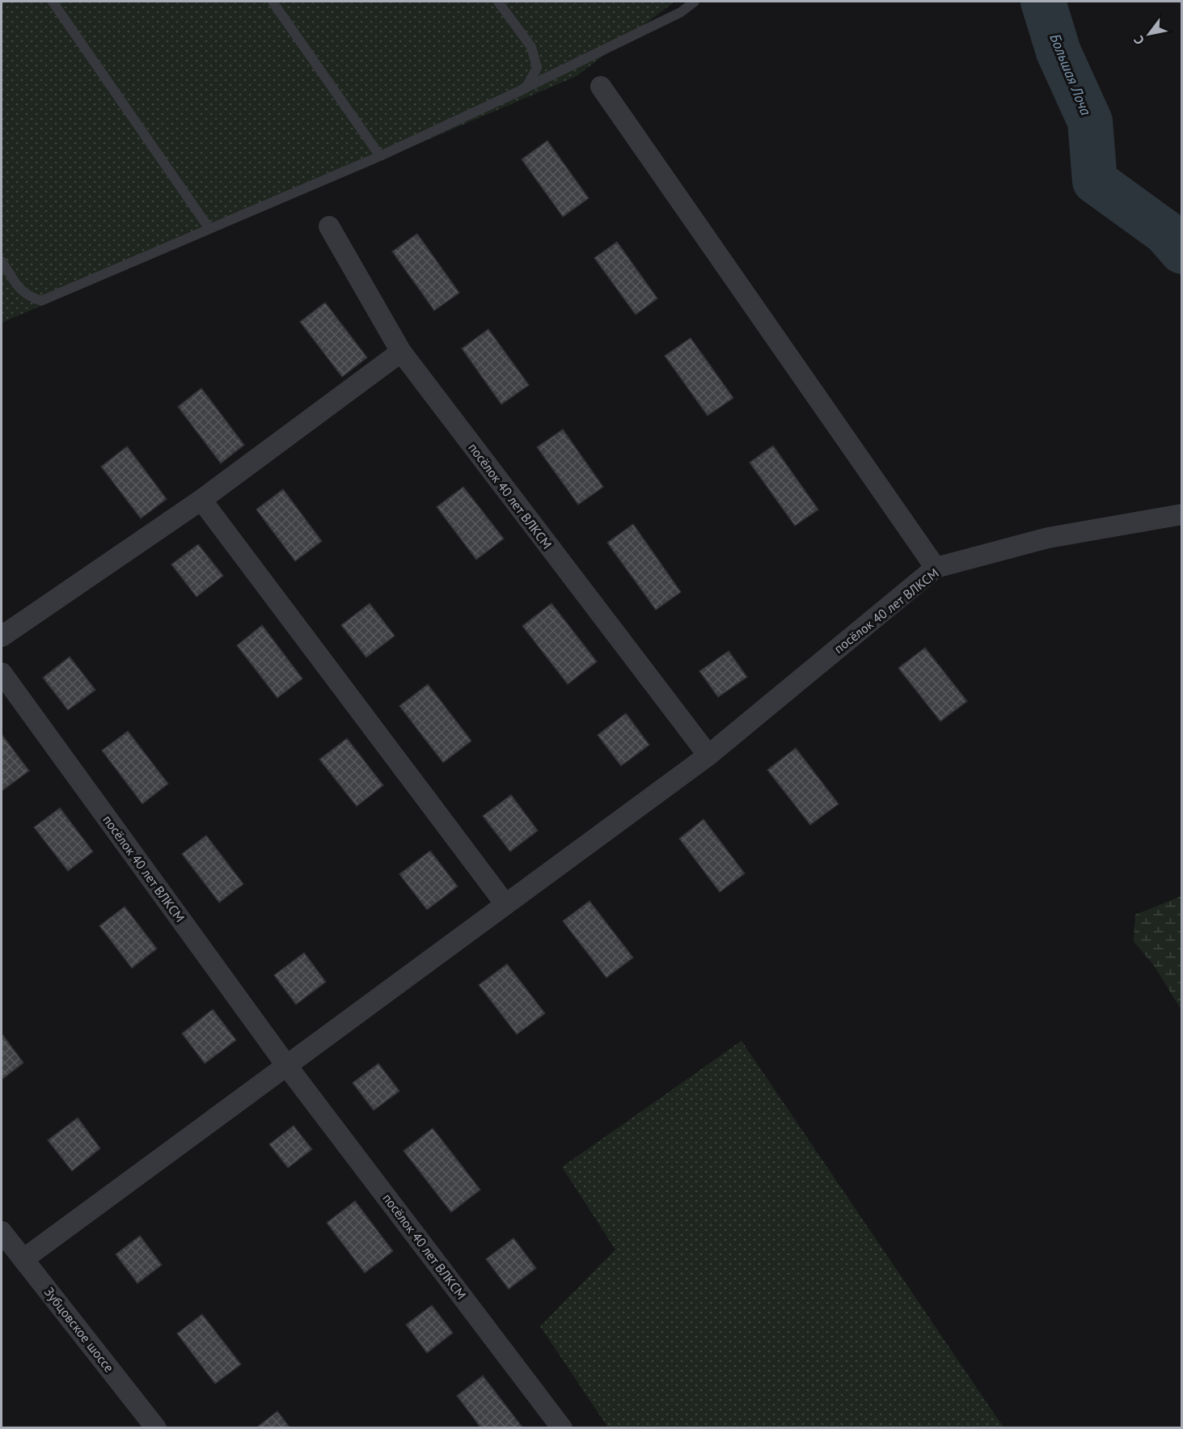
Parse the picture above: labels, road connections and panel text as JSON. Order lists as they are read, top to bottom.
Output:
{
  "streets": {
    "street": ["посёлок 40 лет ВЛКСМ", "Зубцовское шоссе"]
  },
  "crossings": [
    ["посёлок 40 лет ВЛКСМ", "Зубцовское шоссе"]
  ],
  "water": ["Большая Лоча"],
  "north": "bottom left"
}
